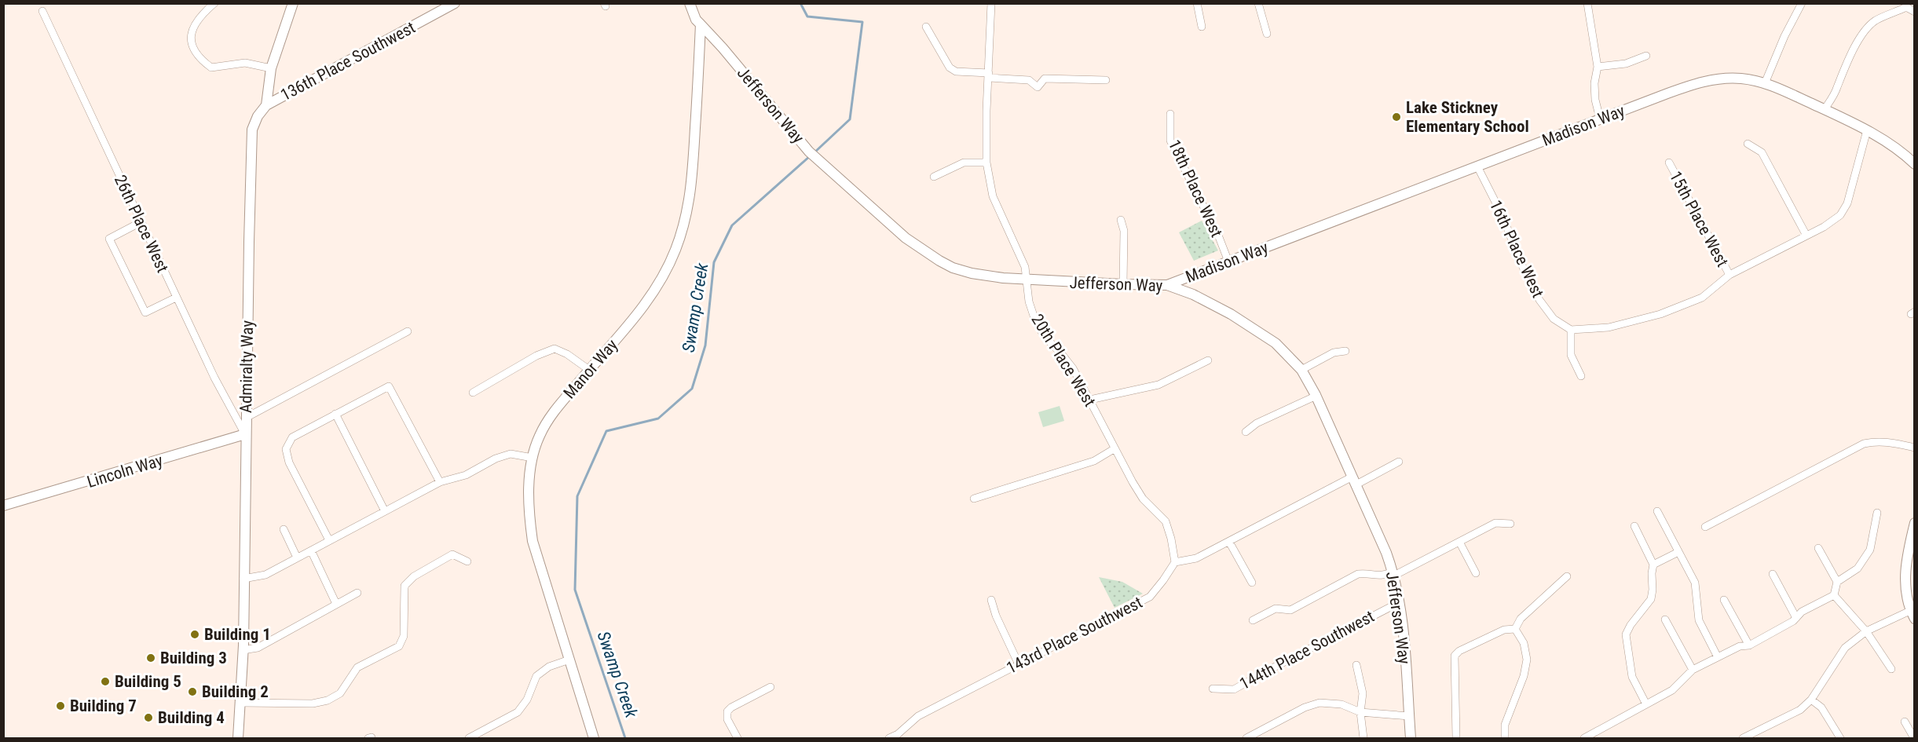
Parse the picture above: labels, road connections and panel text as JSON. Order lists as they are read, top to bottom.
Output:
{
  "streets": {
    "street": [
      "136th Place Southwest",
      "Jefferson Way",
      "Madison Way",
      "18th Place West",
      "15th Place West",
      "26th Place West",
      "16th Place West",
      "20th Place West",
      "Admiralty Way",
      "Manor Way",
      "Lincoln Way",
      "143rd Place Southwest",
      "144th Place Southwest"
    ]
  },
  "crossings": [
    ["136th Place Southwest", "Admiralty Way"],
    ["Jefferson Way", "Madison Way"],
    ["Jefferson Way", "20th Place West"],
    ["Jefferson Way", "Manor Way"],
    ["Jefferson Way", "144th Place Southwest"],
    ["Madison Way", "18th Place West"],
    ["Madison Way", "16th Place West"],
    ["26th Place West", "Admiralty Way"],
    ["26th Place West", "Lincoln Way"],
    ["20th Place West", "143rd Place Southwest"],
    ["Admiralty Way", "Lincoln Way"]
  ],
  "water": ["Swamp Creek"],
  "places": [
    "Lake Stickney Elementary School",
    "Building 1",
    "Building 3",
    "Building 5",
    "Building 2",
    "Building 7",
    "Building 4"
  ]
}
